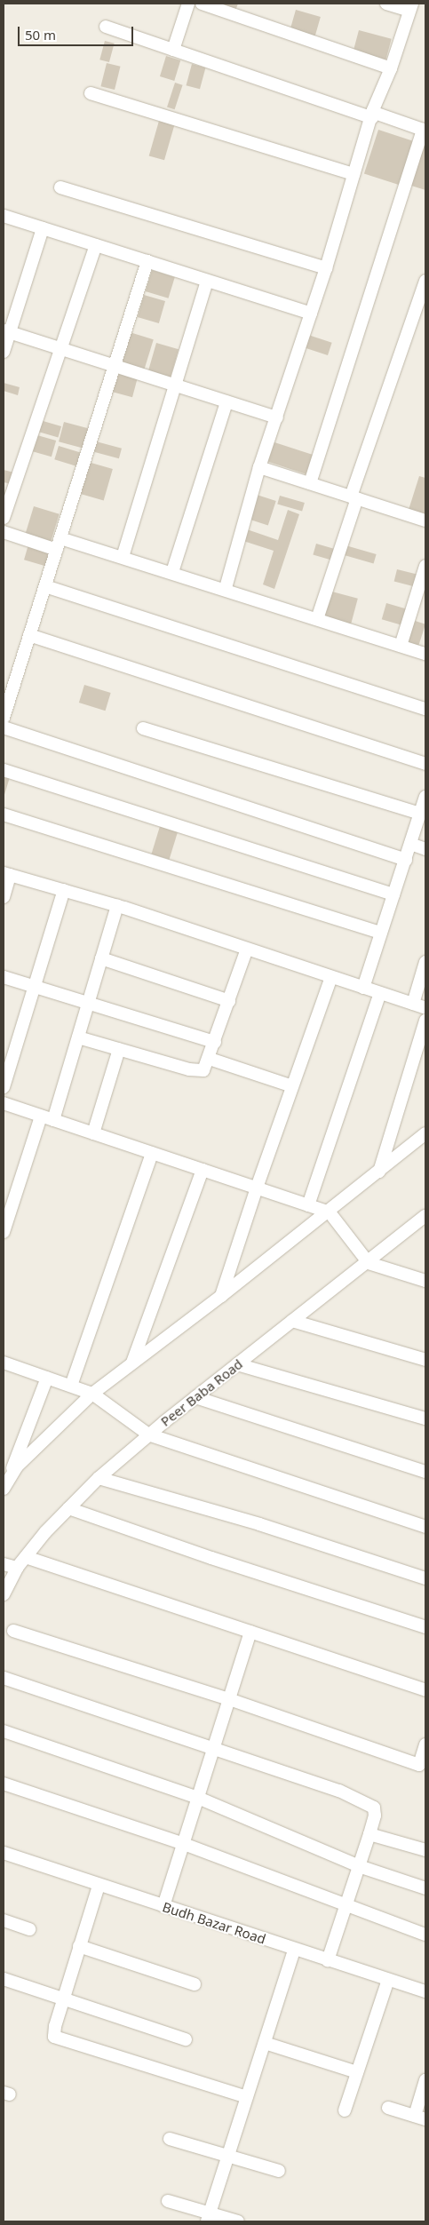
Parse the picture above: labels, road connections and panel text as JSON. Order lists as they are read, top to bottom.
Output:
{
  "streets": {
    "street": ["Peer Baba Road", "Budh Bazar Road"]
  },
  "scale_bar": "50 m"
}
